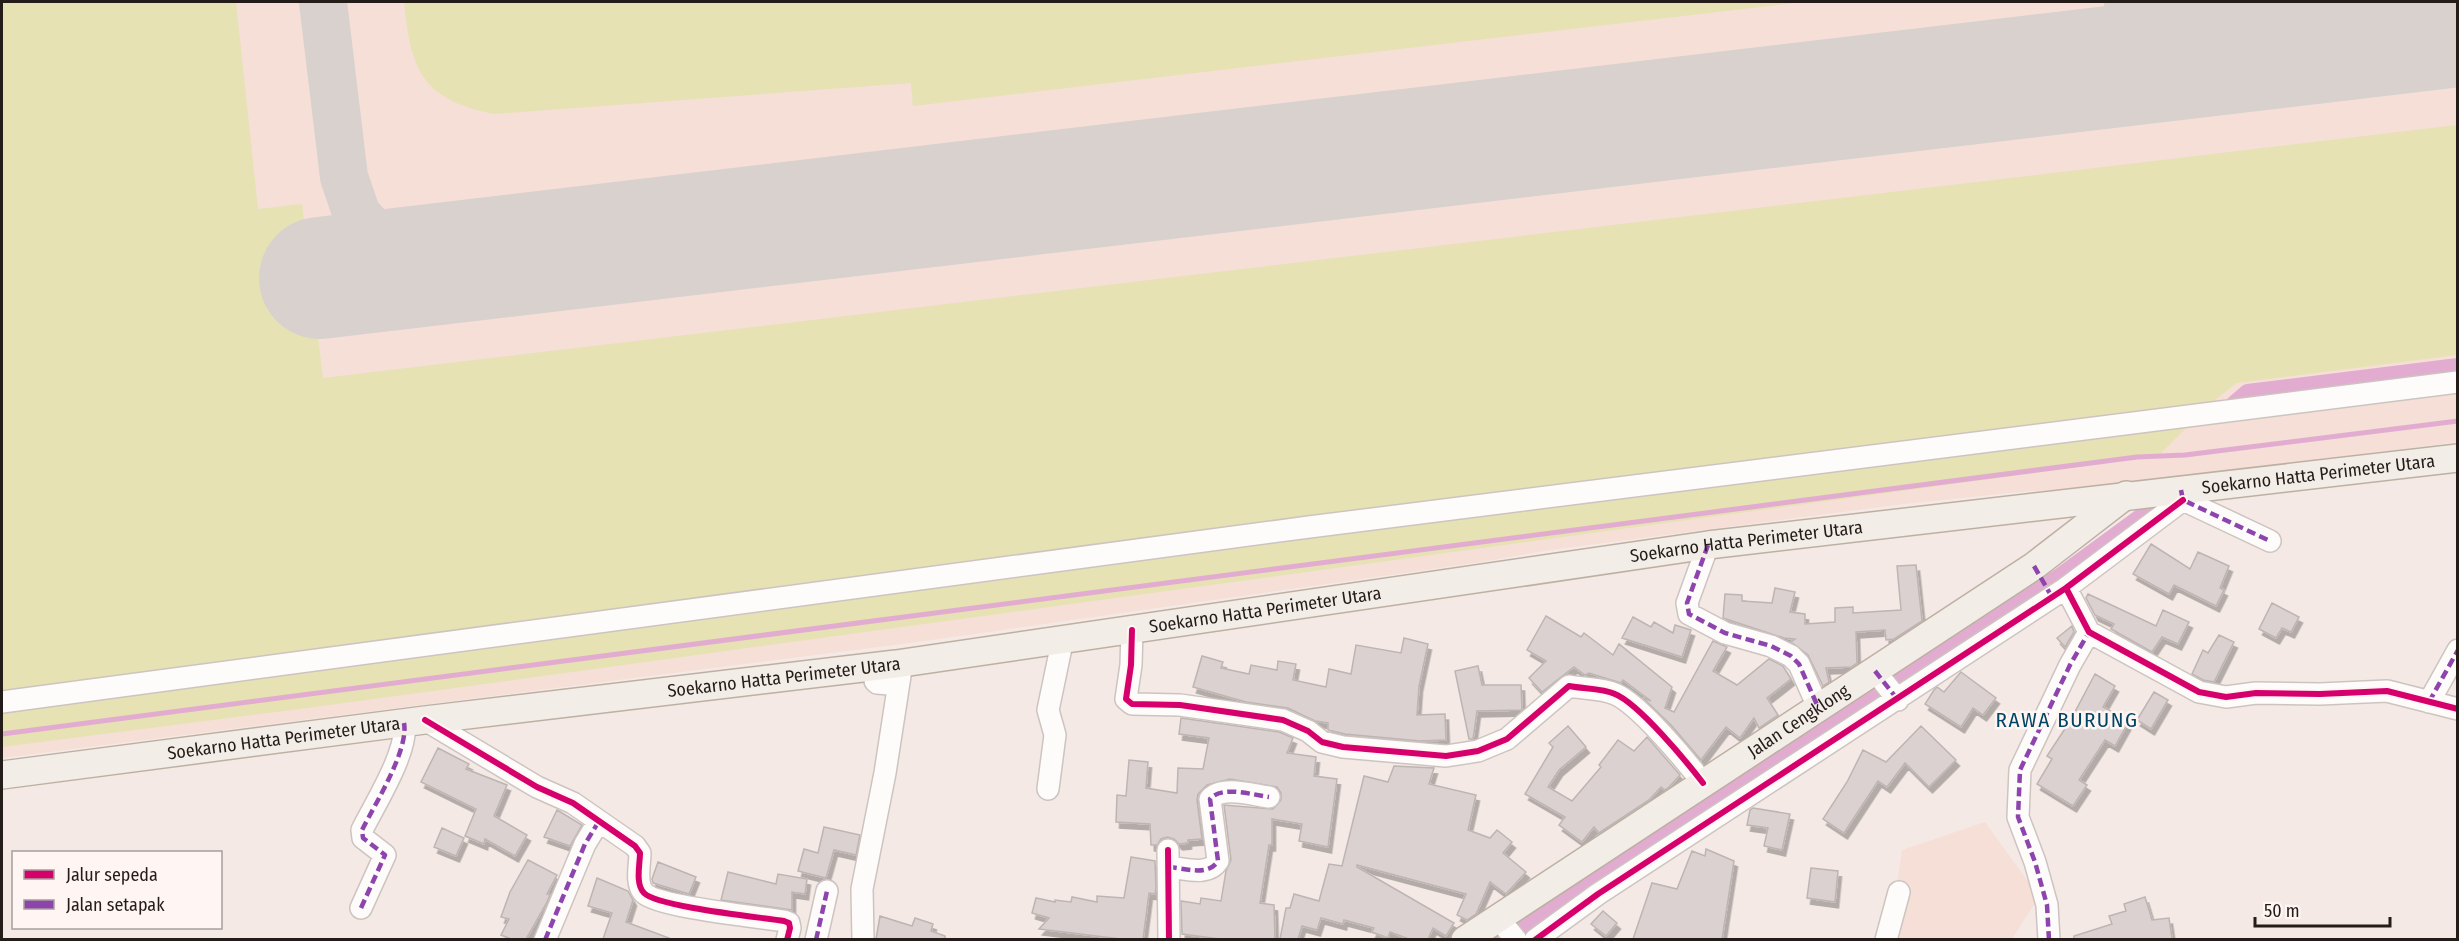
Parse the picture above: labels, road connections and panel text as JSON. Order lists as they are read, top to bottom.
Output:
{
  "streets": {
    "main road": ["Soekarno Hatta Perimeter Utara", "Jalan Cengklong"]
  },
  "crossings": [
    ["Soekarno Hatta Perimeter Utara", "Jalan Cengklong"]
  ],
  "districts": ["RAWA BURUNG"],
  "legend": ["Jalur sepeda", "Jalan setapak"],
  "scale_bar": "50 m"
}
